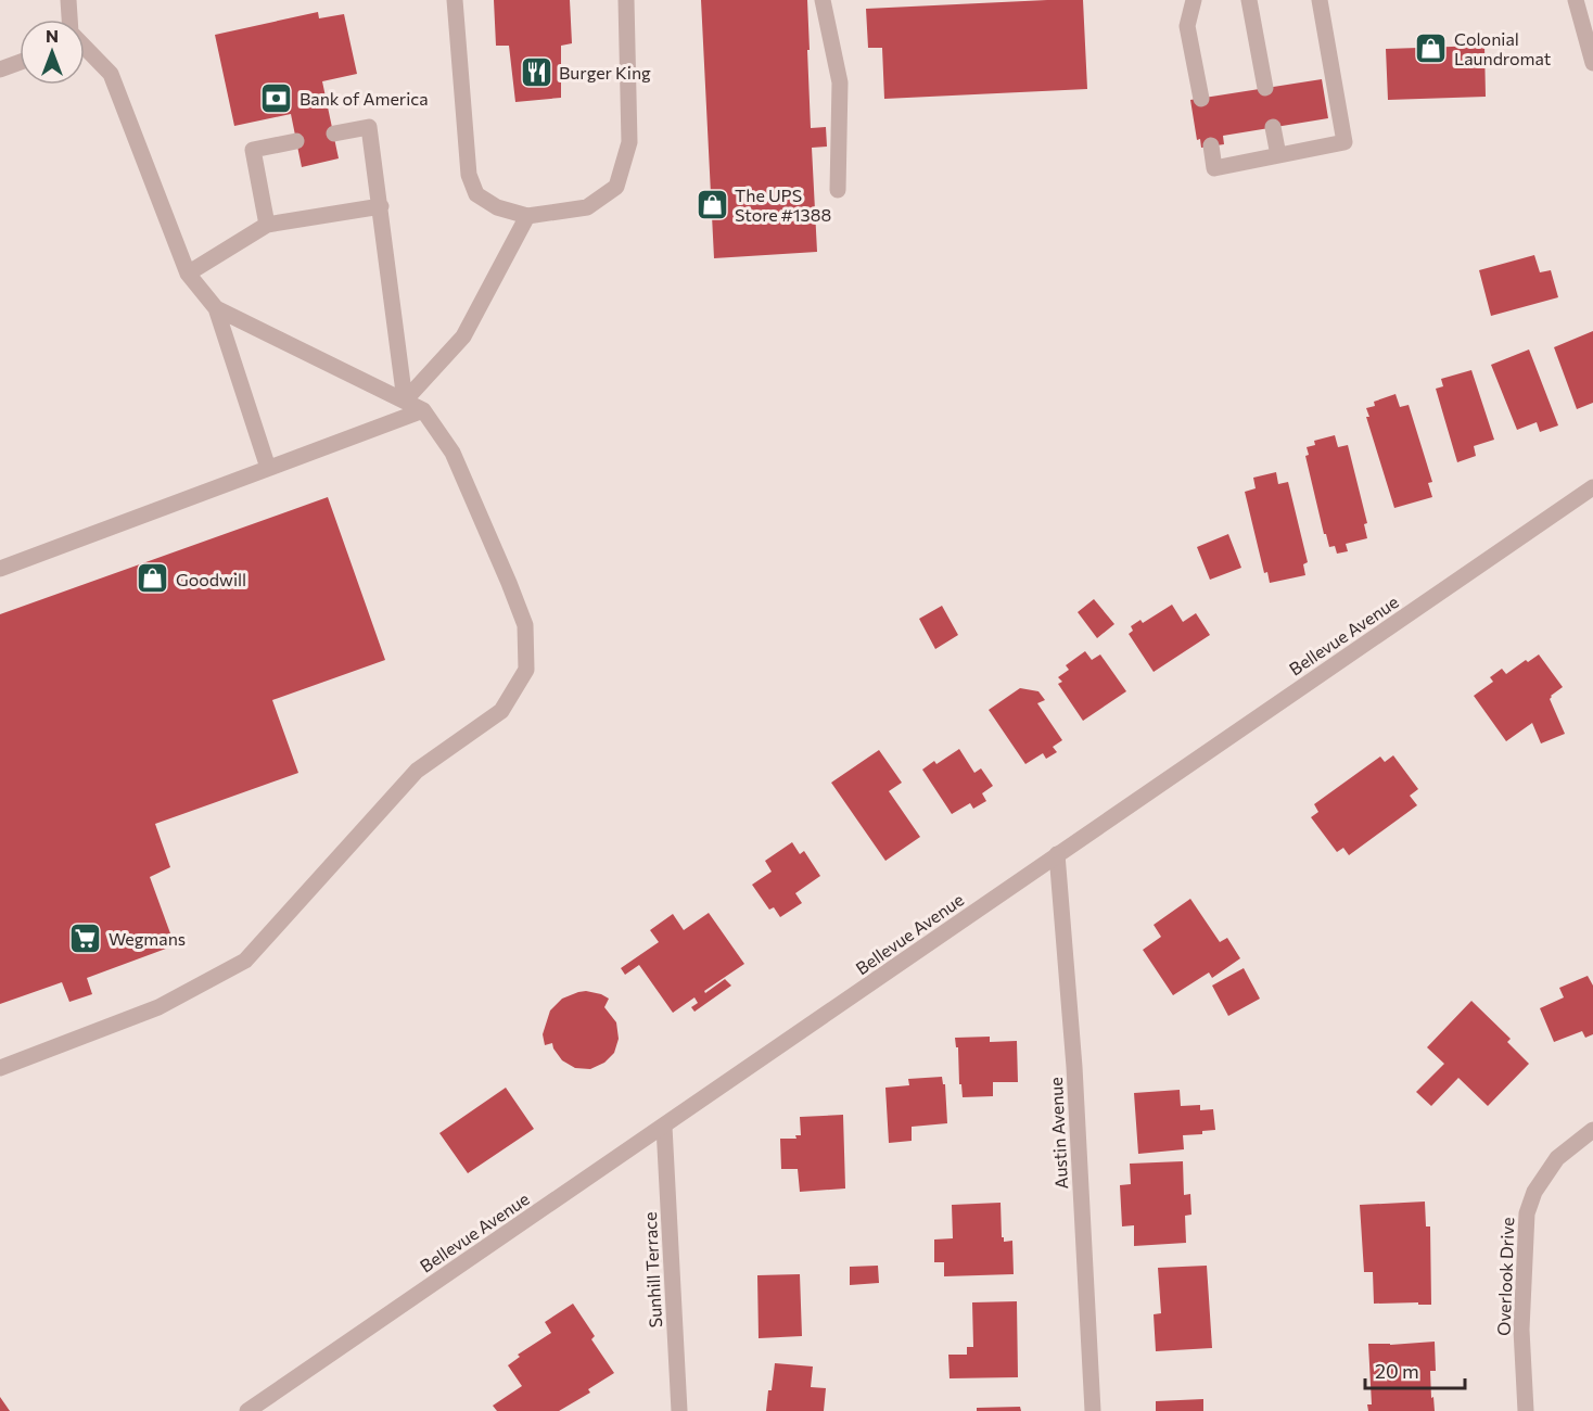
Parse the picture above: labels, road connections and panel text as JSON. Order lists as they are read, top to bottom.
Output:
{
  "streets": {
    "street": [
      "Bellevue Avenue",
      "Austin Avenue",
      "Sunhill Terrace",
      "Overlook Drive"
    ]
  },
  "crossings": [
    ["Bellevue Avenue", "Austin Avenue"],
    ["Bellevue Avenue", "Sunhill Terrace"]
  ],
  "places": {
    "shop": ["Colonial Laundromat", "The UPS Store #1388", "Goodwill"],
    "restaurant": ["Burger King"],
    "bank": ["Bank of America"],
    "supermarket": ["Wegmans"]
  },
  "scale_bar": "20 m",
  "north": "top"
}
